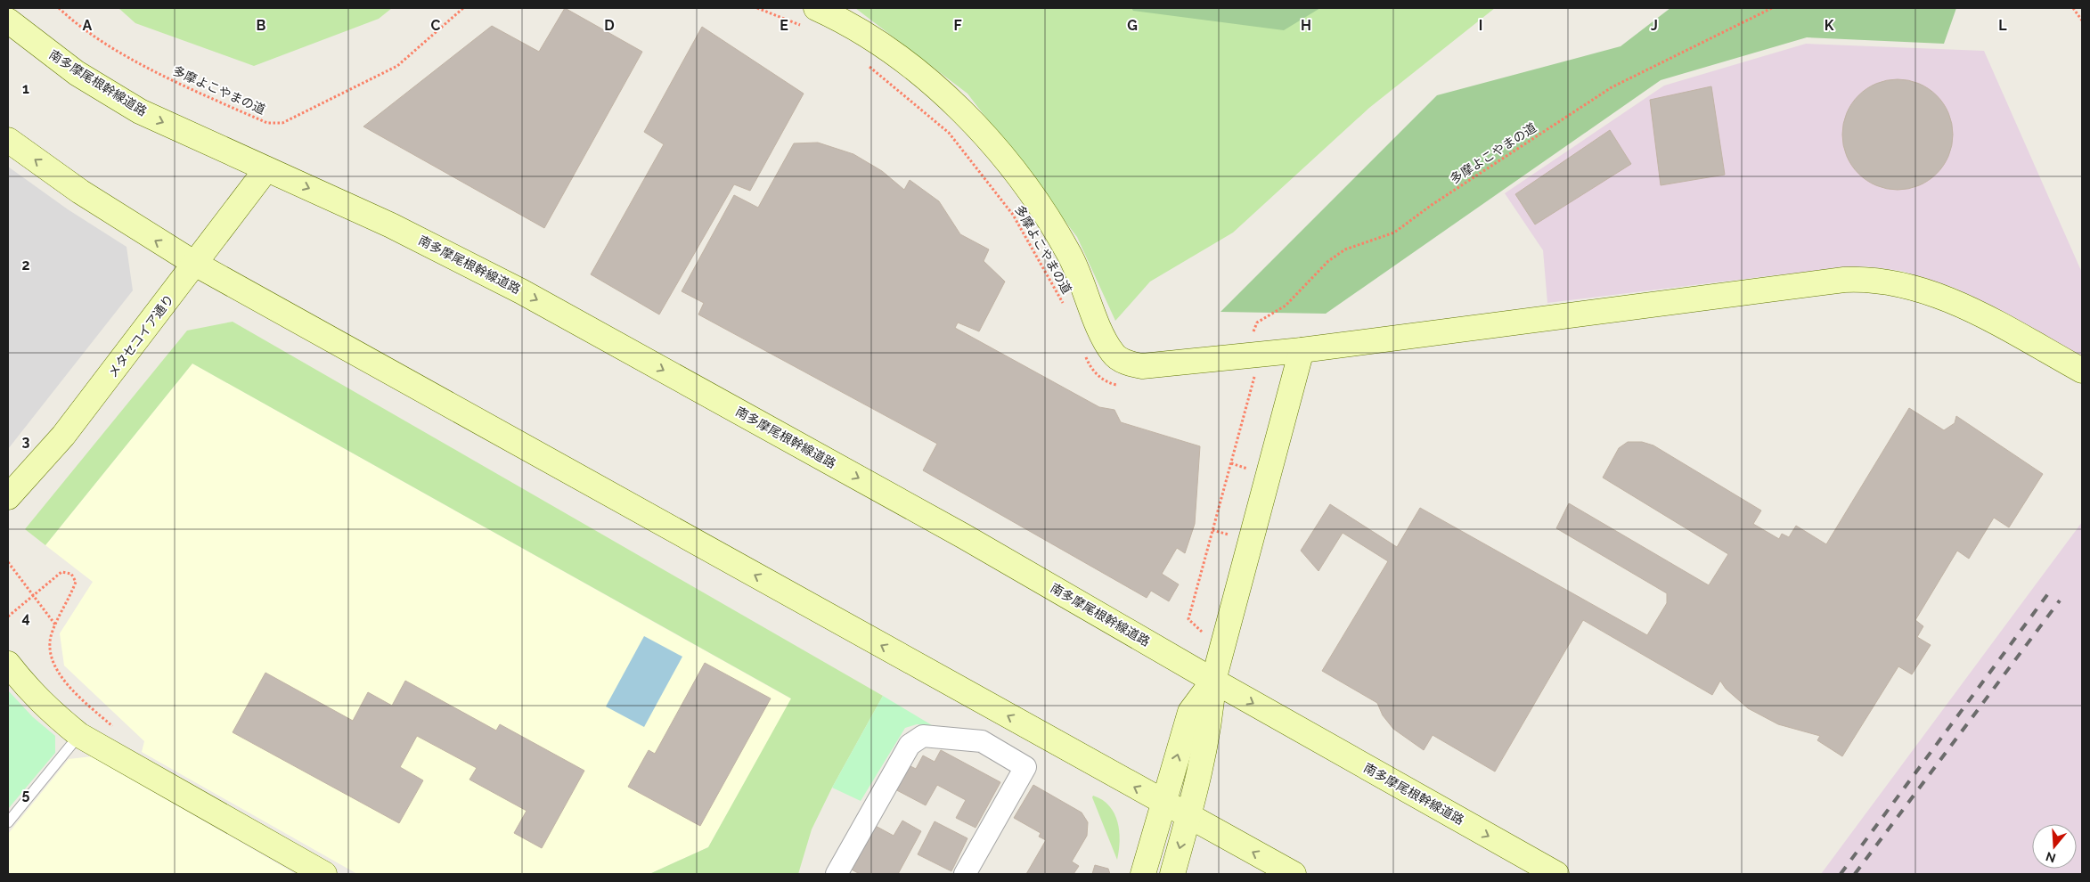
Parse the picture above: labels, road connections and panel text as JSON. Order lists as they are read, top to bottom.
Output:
{
  "streets": {
    "main road": ["南多摩尾根幹線道路", "メタセコイア通り"],
    "path": ["多摩よこやまの道"]
  },
  "crossings": [
    ["南多摩尾根幹線道路", "メタセコイア通り"]
  ],
  "north": "bottom",
  "grid": {
    "columns": [
      "A",
      "B",
      "C",
      "D",
      "E",
      "F",
      "G",
      "H",
      "I",
      "J",
      "K",
      "L"
    ],
    "rows": [
      "1",
      "2",
      "3",
      "4",
      "5"
    ]
  }
}
